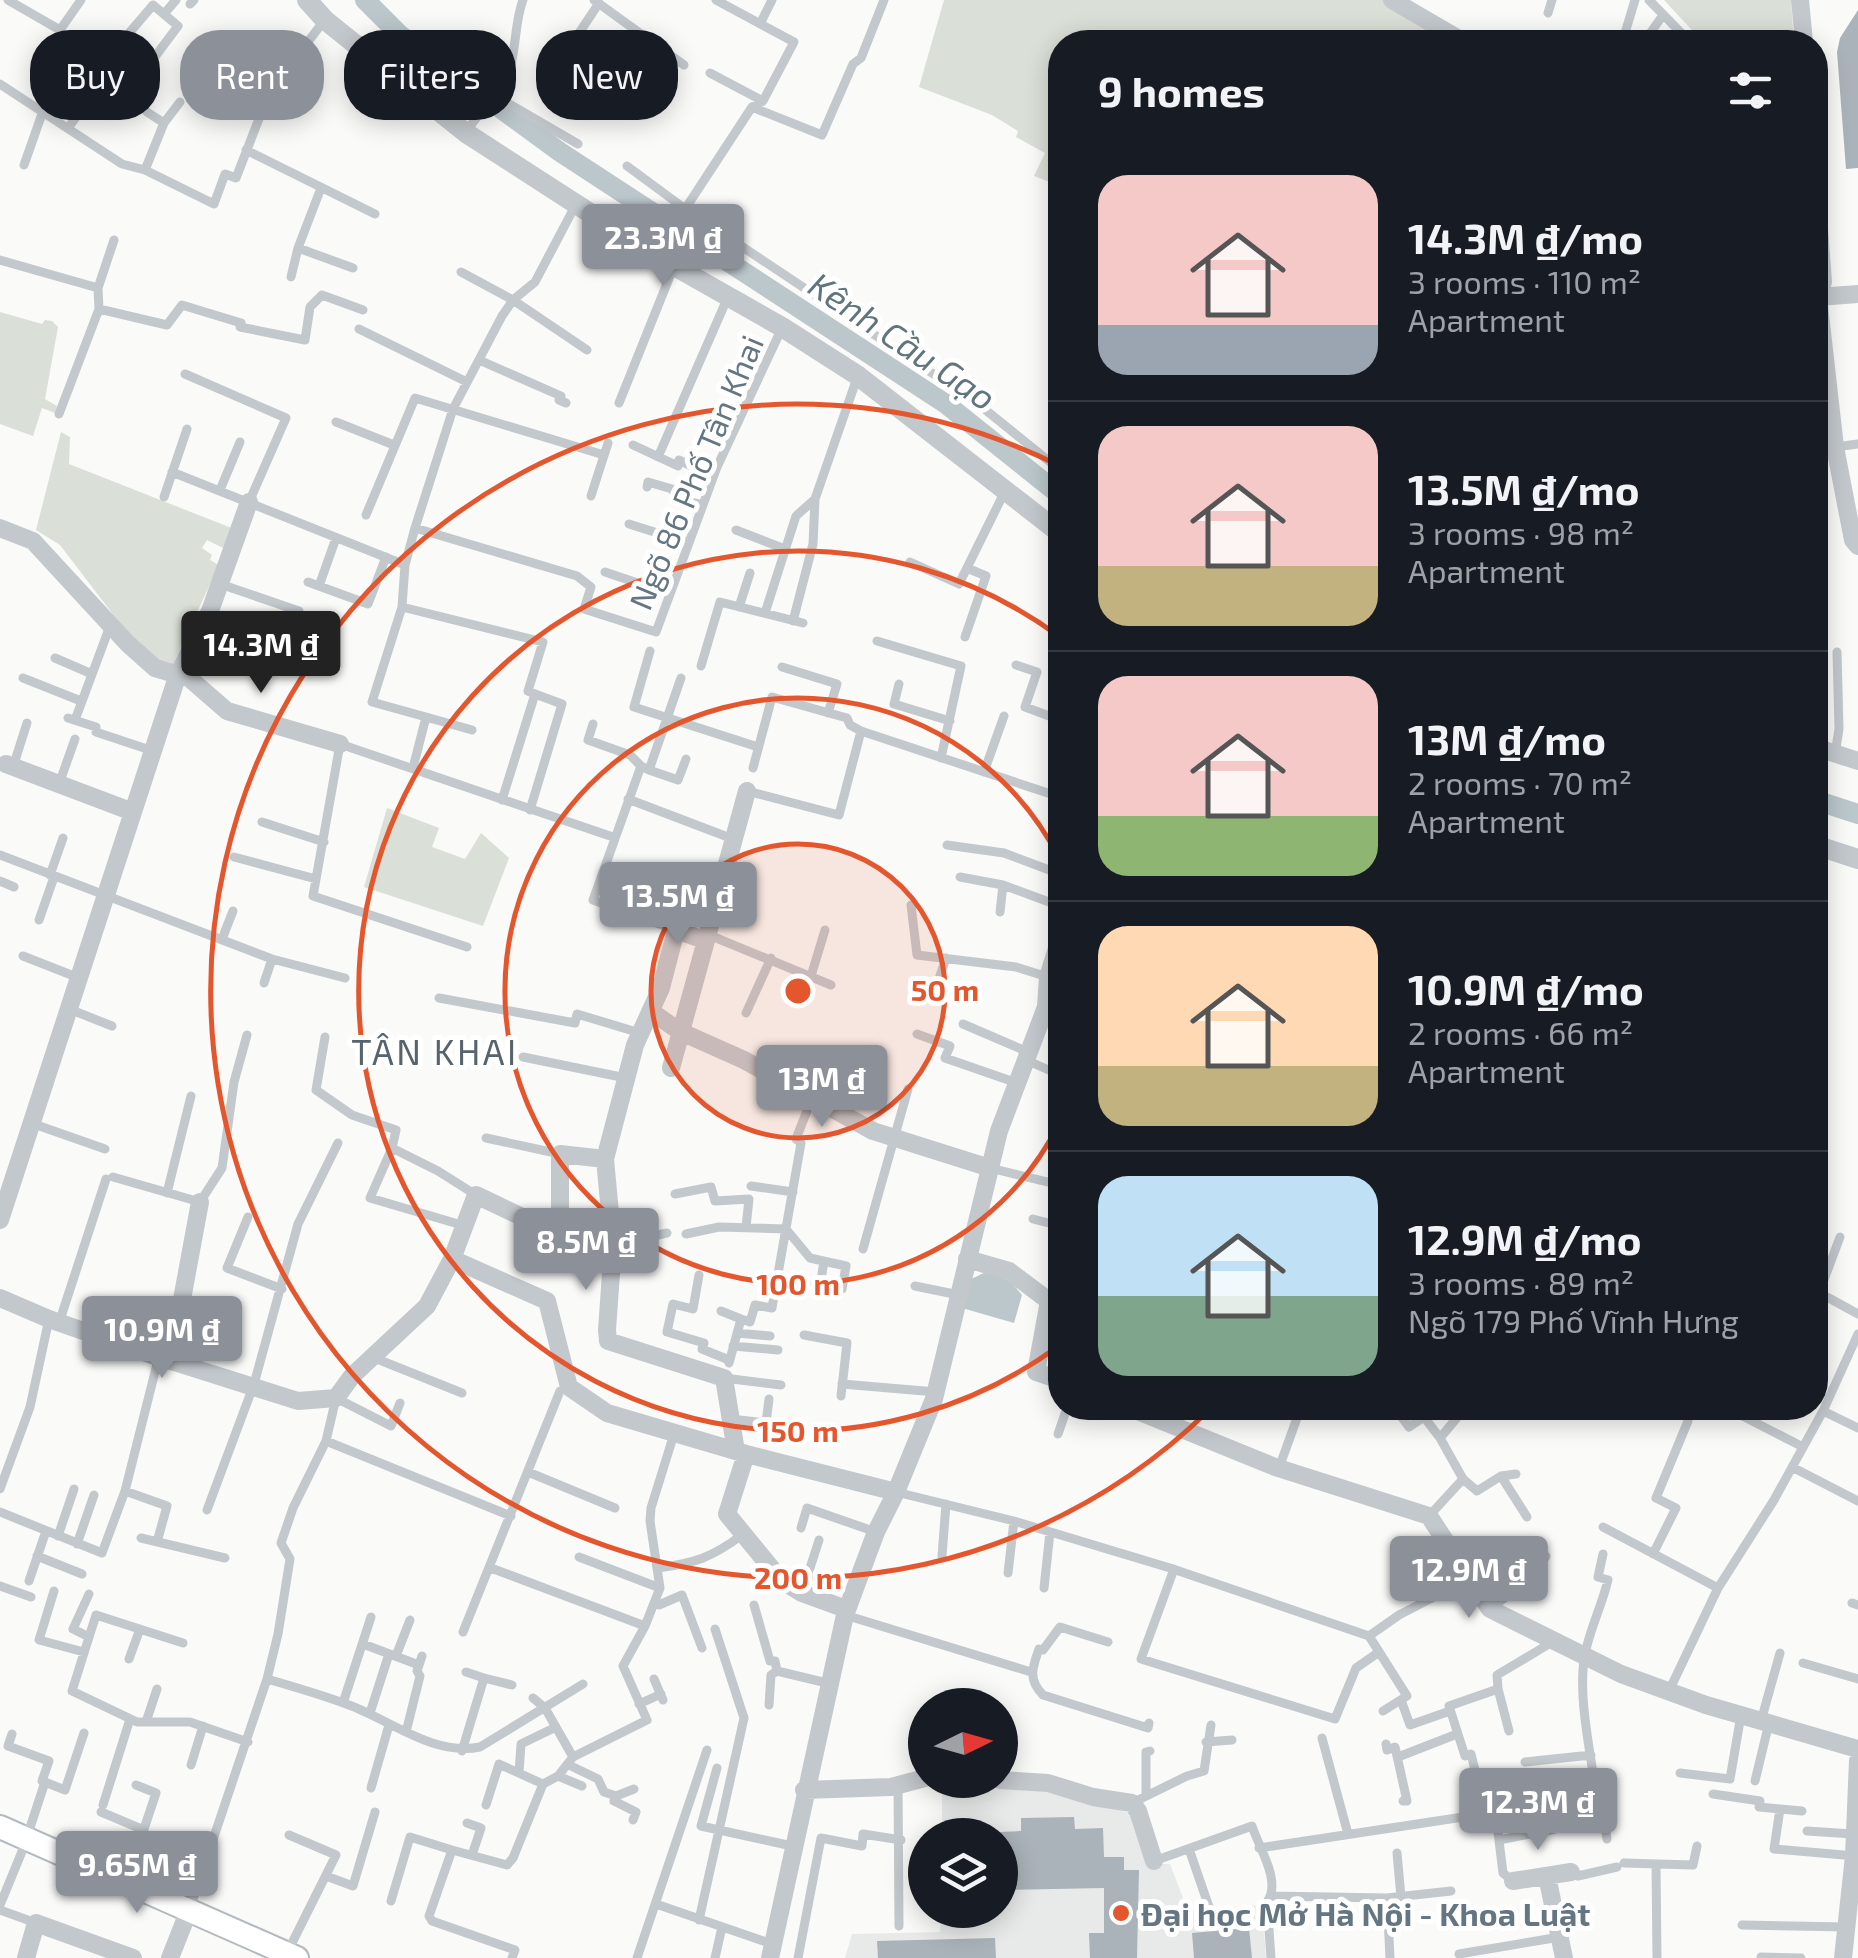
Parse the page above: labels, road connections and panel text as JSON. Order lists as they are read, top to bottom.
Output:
{
  "streets": {
    "lane": ["Ngõ 86 Phố Tân Khai"]
  },
  "districts": ["TÂN KHAI"],
  "water": ["Kênh Cầu Gạo"],
  "places": ["Đại học Mở Hà Nội - Khoa Luật"],
  "north": "right",
  "page": {
    "chip": [
      "Buy",
      "Rent",
      "Filters",
      "New"
    ],
    "heading": "9 homes",
    "list": [
      {
        "name": "14.3M ₫/mo",
        "note": "3 rooms · 110 m² · Apartment"
      },
      {
        "name": "13.5M ₫/mo",
        "note": "3 rooms · 98 m² · Apartment"
      },
      {
        "name": "13M ₫/mo",
        "note": "2 rooms · 70 m² · Apartment"
      },
      {
        "name": "10.9M ₫/mo",
        "note": "2 rooms · 66 m² · Apartment"
      },
      {
        "name": "12.9M ₫/mo",
        "note": "3 rooms · 89 m² · Ngõ 179 Phố Vĩnh Hưng"
      }
    ],
    "price": [
      "23.3M ₫",
      "14.3M ₫",
      "13.5M ₫",
      "13M ₫",
      "8.5M ₫",
      "10.9M ₫",
      "12.9M ₫",
      "12.3M ₫",
      "9.65M ₫"
    ]
  },
  "rings": [
    "50 m",
    "100 m",
    "150 m",
    "200 m"
  ]
}
